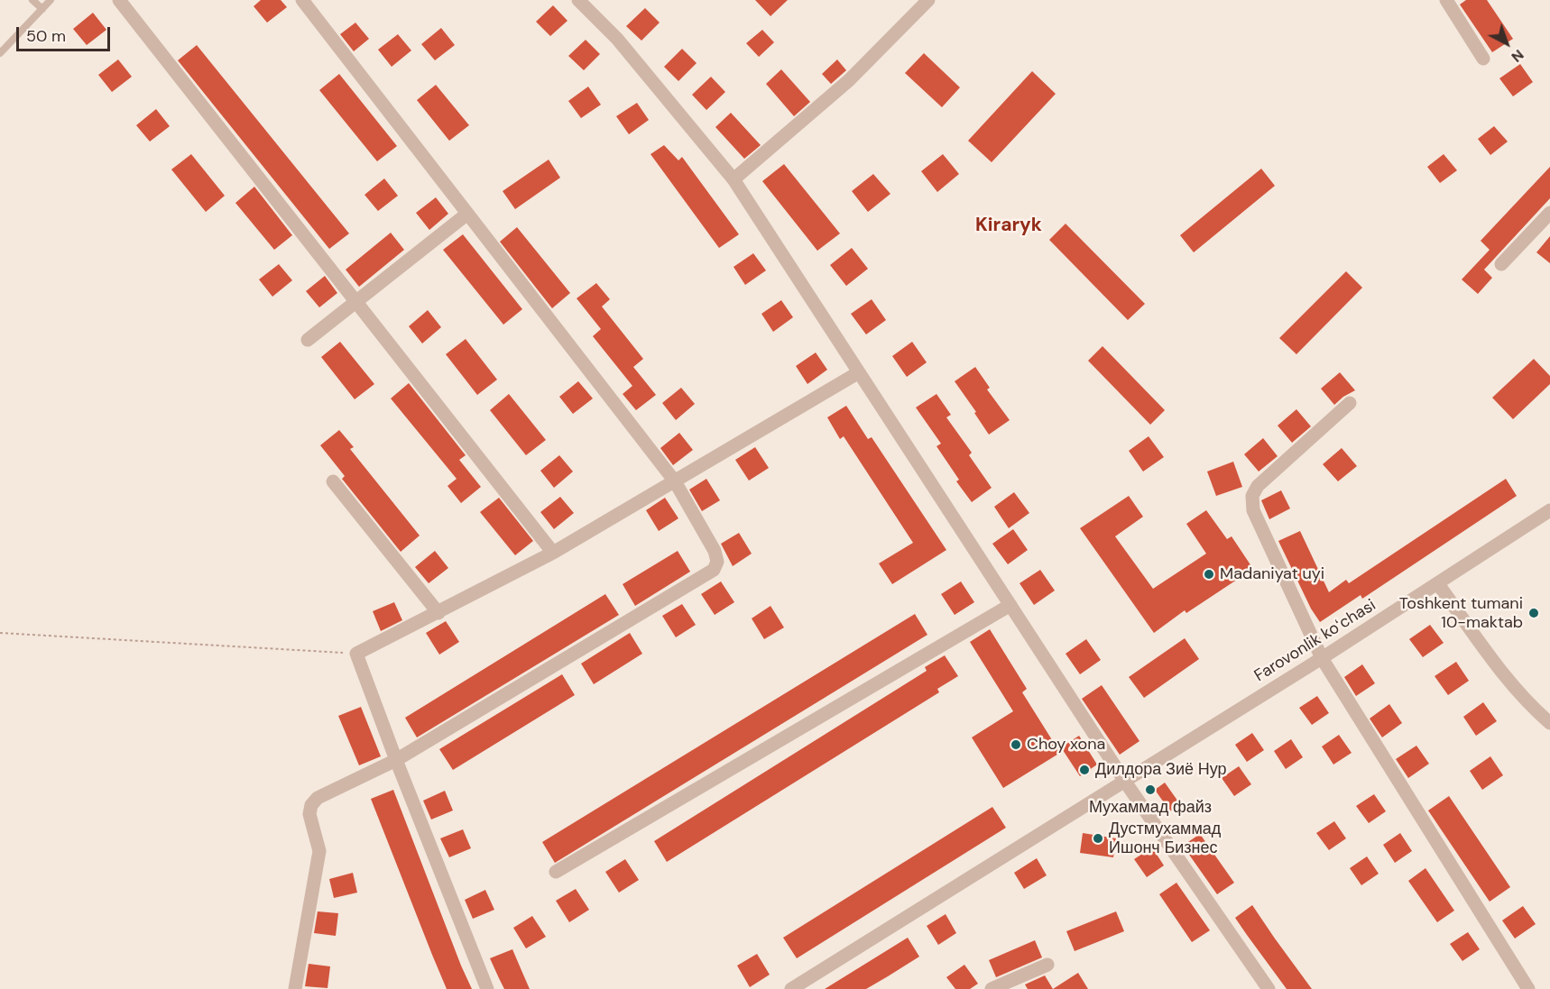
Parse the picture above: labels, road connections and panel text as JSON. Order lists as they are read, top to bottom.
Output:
{
  "streets": {
    "street": ["Farovonlik koʻchasi"]
  },
  "districts": ["Kiraryk"],
  "places": [
    "Madaniyat uyi",
    "Toshkent tumani 10-maktab",
    "Choy xona",
    "Дилдора Зиё Нур",
    "Мухаммад файз",
    "Дустмухаммад Ишонч Бизнес"
  ],
  "scale_bar": "50 m",
  "north": "bottom right"
}
